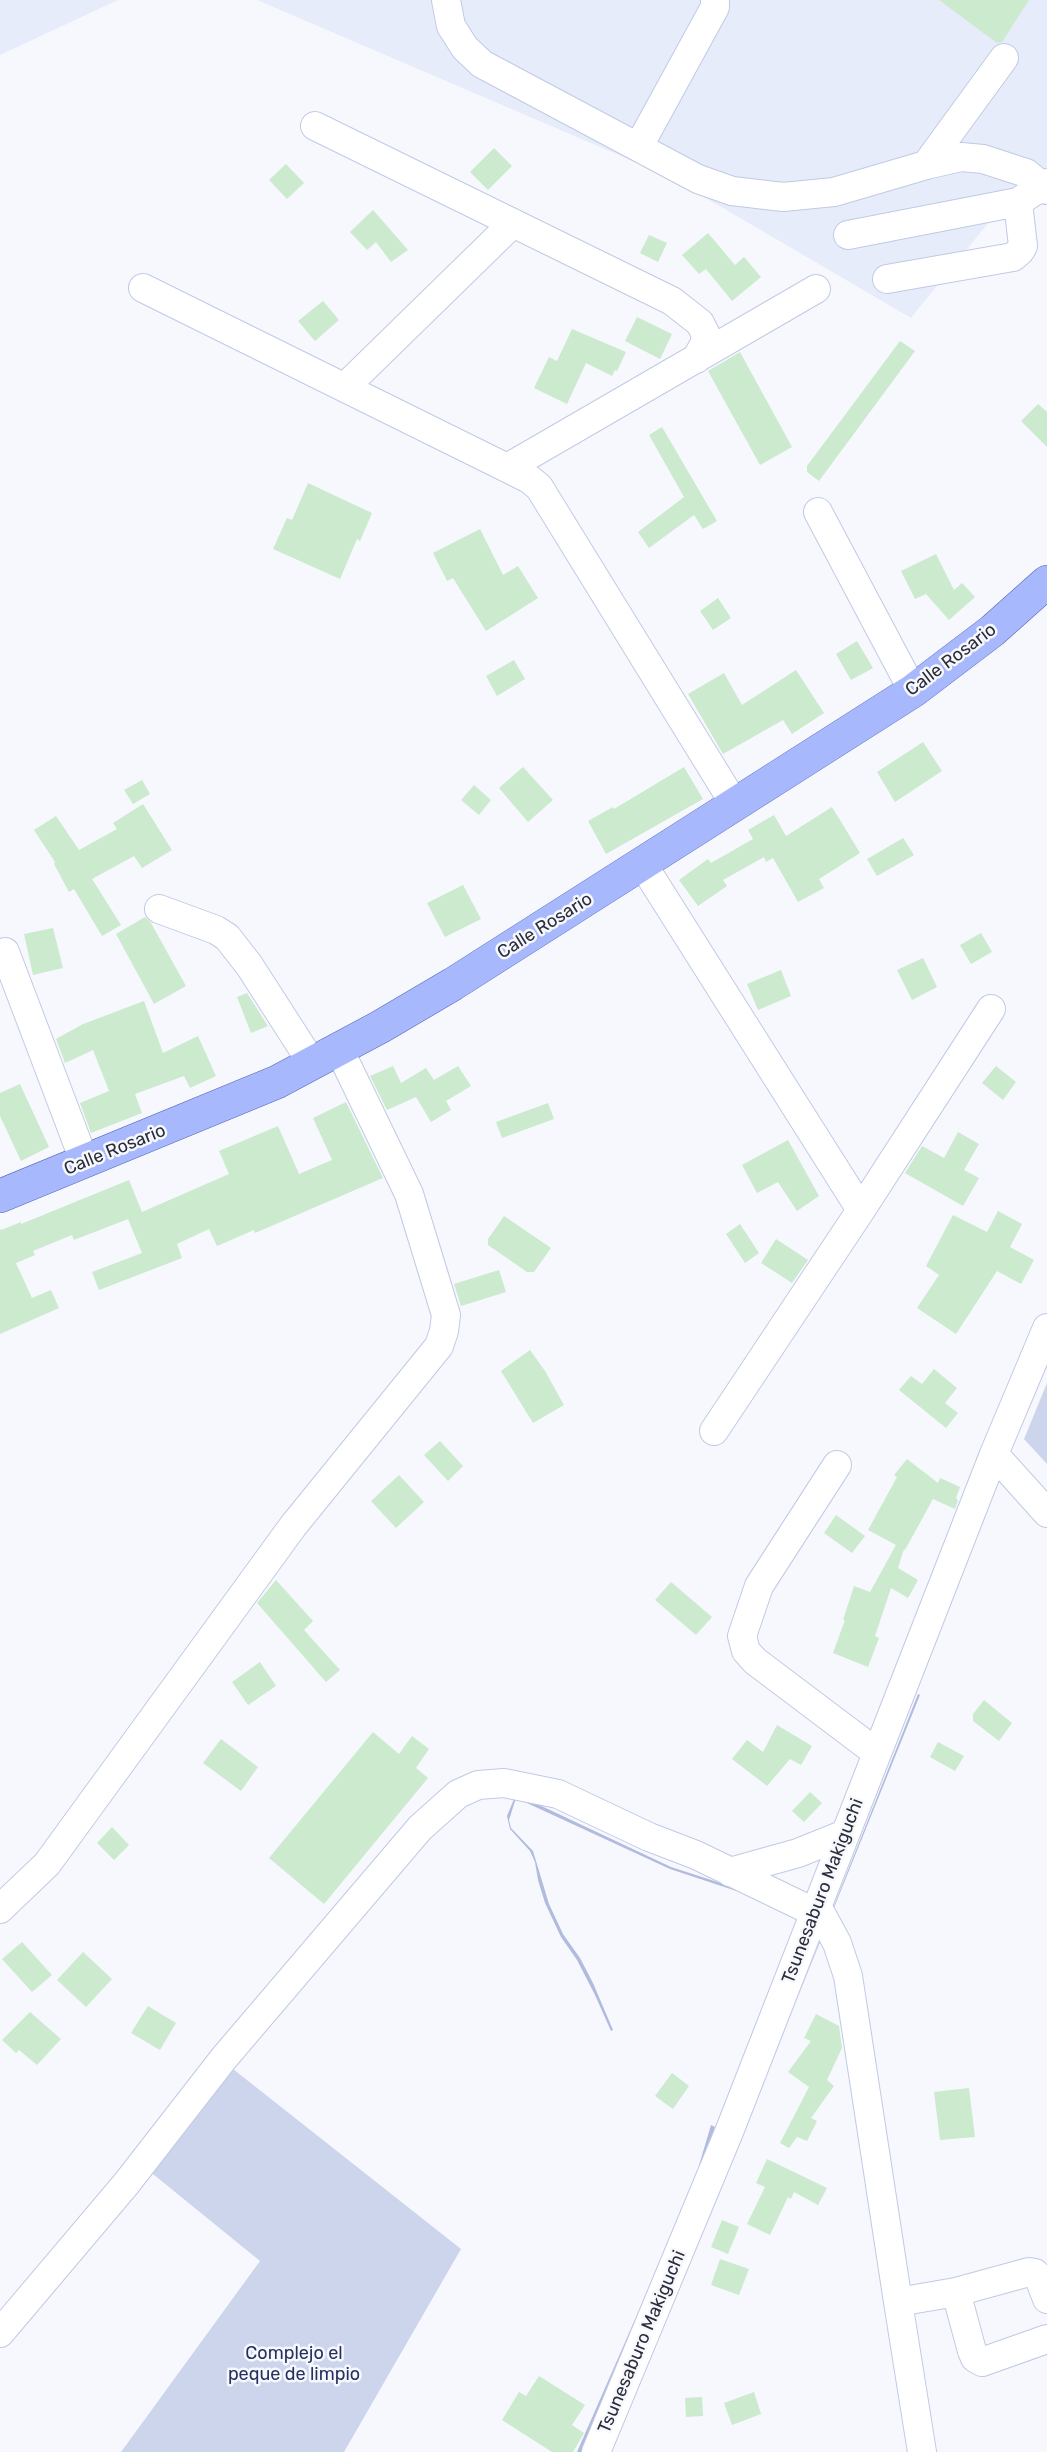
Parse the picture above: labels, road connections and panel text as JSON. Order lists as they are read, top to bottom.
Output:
{
  "streets": {
    "main road": ["Calle Rosario"],
    "street": ["Tsunesaburo Makiguchi"]
  },
  "parks": ["Complejo el peque de limpio"]
}
